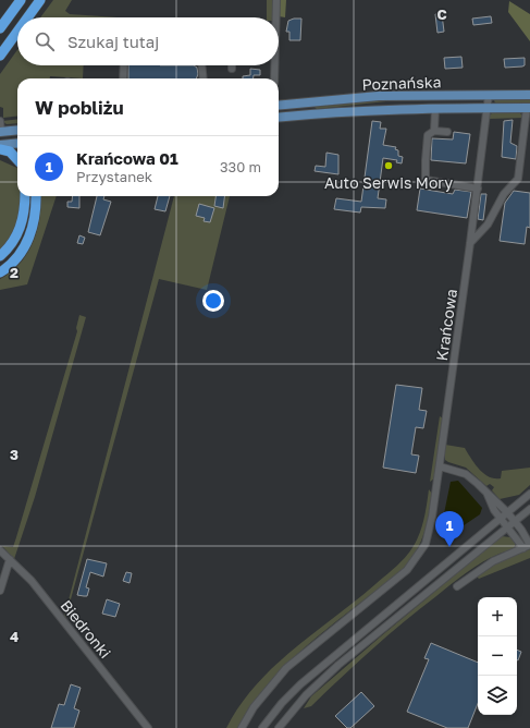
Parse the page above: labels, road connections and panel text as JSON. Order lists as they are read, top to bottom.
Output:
{
  "streets": {
    "main road": ["Poznańska"],
    "street": ["Krańcowa", "Biedronki"]
  },
  "crossings": [
    ["Poznańska", "Krańcowa"]
  ],
  "places": ["Auto Serwis Mory"],
  "page": {
    "search": "Szukaj tutaj",
    "heading": "W pobliżu",
    "list": [
      {
        "mark": "1",
        "name": "Krańcowa 01",
        "note": "Przystanek",
        "value": "330 m"
      }
    ],
    "pins": "1",
    "map_buttons": ["+", "−"]
  },
  "grid": {
    "columns": ["C"],
    "rows": ["2", "3", "4"]
  }
}
